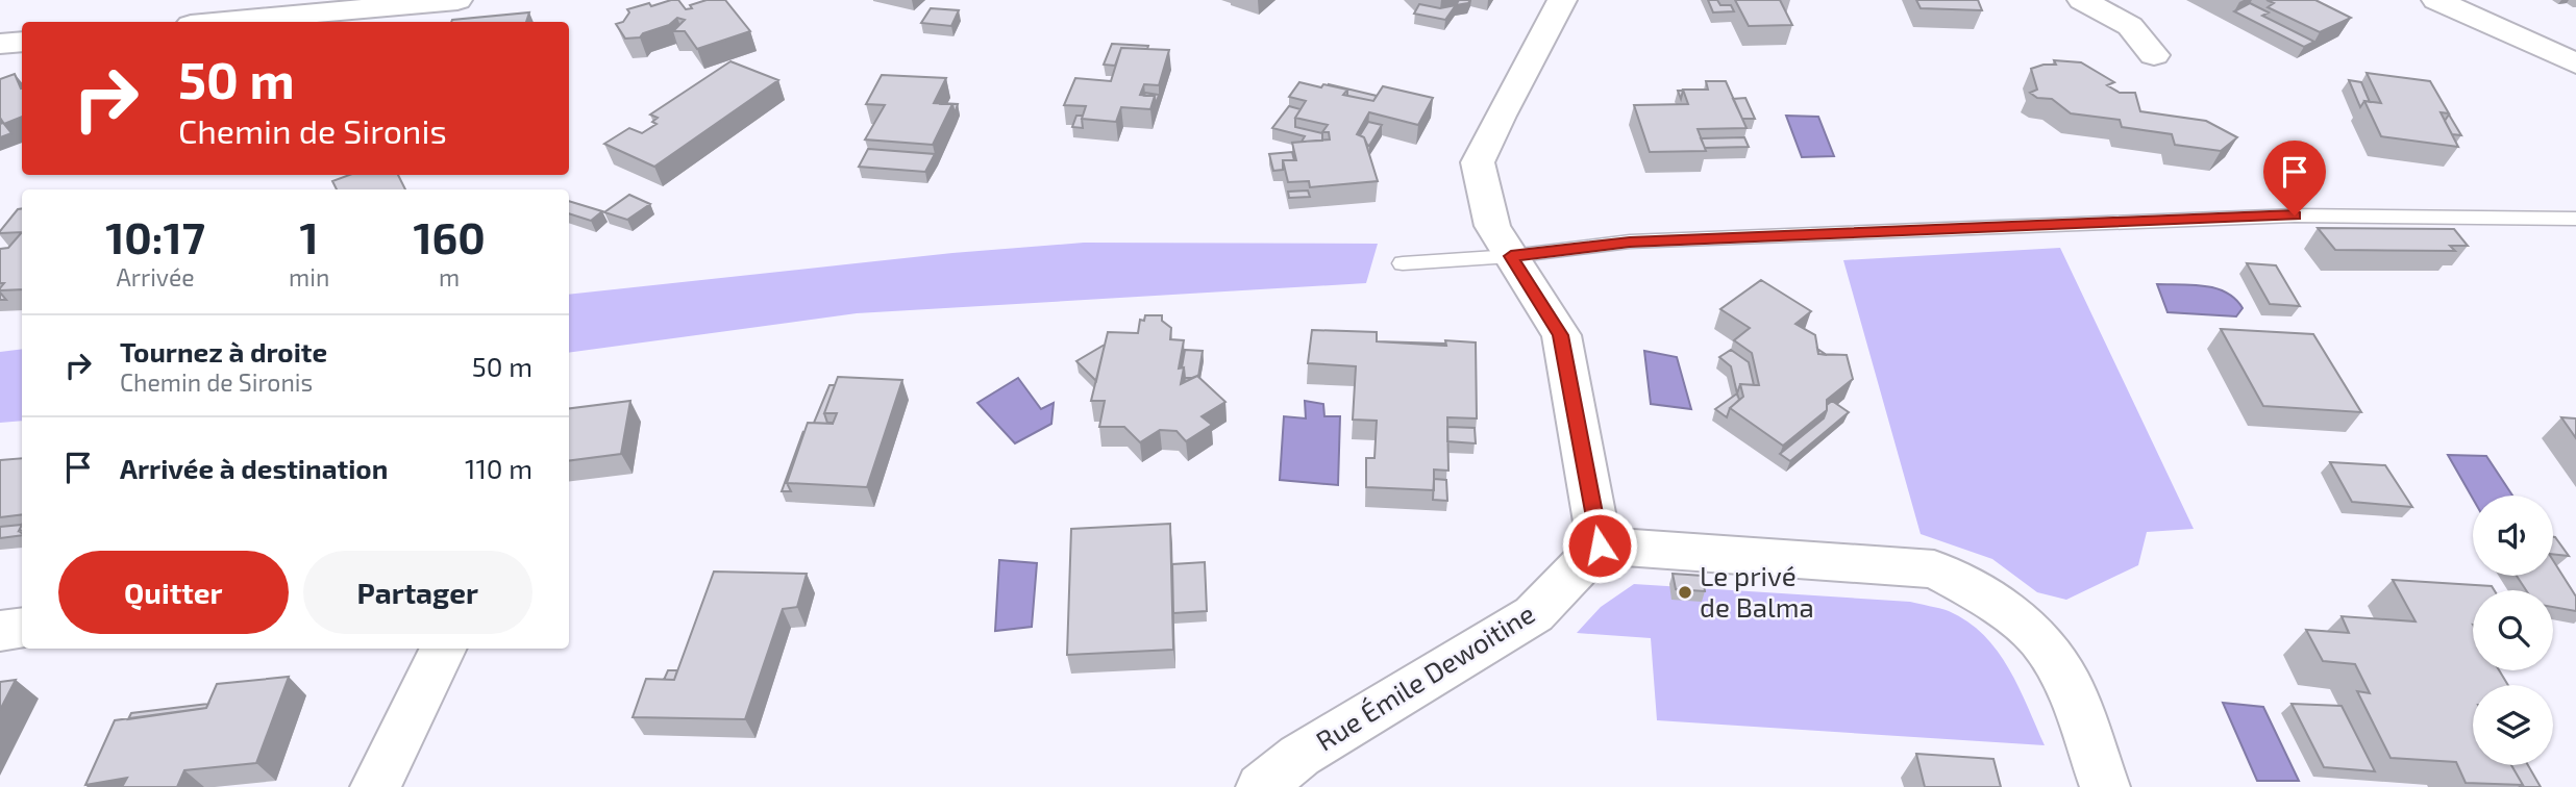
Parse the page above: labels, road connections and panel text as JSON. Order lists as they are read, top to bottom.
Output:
{
  "streets": {
    "street": ["Rue Émile Dewoitine"]
  },
  "places": ["Le privé de Balma"],
  "page": {
    "turn": ["50 m", "Chemin de Sironis"],
    "eta": [
      "10:17",
      "Arrivée",
      "1",
      "min",
      "160",
      "m"
    ],
    "list": [
      {
        "name": "Tournez à droite",
        "note": "Chemin de Sironis",
        "value": "50 m"
      },
      {
        "name": "Arrivée à destination",
        "value": "110 m"
      }
    ],
    "buttons": ["Quitter", "Partager"]
  }
}
